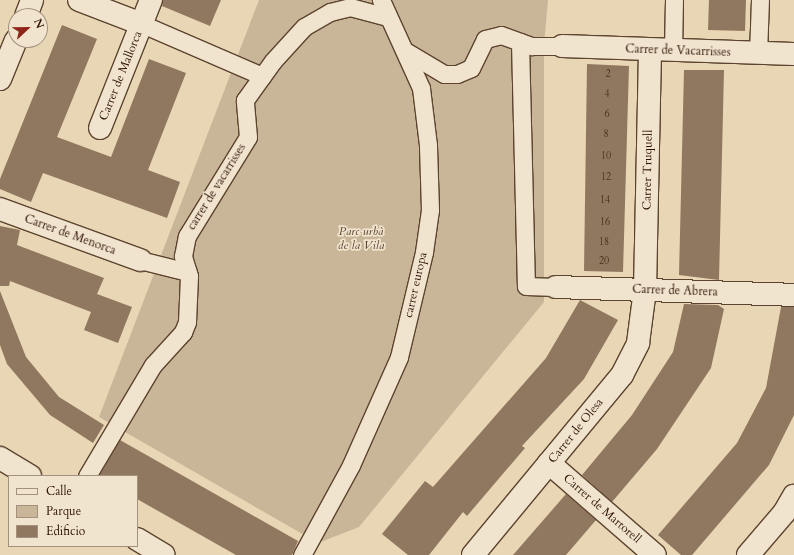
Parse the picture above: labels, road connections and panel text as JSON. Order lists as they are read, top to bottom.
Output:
{
  "streets": {
    "street": [
      "Carrer de Vacarrisses",
      "Carrer de Mallorca",
      "Carrer Truquell",
      "carrer de vacarrisses",
      "Carrer de Menorca",
      "carrer europa",
      "Carrer de Abrera",
      "Carrer de Olesa",
      "Carrer de Martorell"
    ]
  },
  "crossings": [
    ["Carrer de Vacarrisses", "Carrer Truquell"],
    ["Carrer Truquell", "Carrer de Abrera"],
    ["Carrer Truquell", "Carrer de Olesa"],
    ["carrer de vacarrisses", "carrer europa"],
    ["Carrer de Abrera", "Carrer de Olesa"],
    ["Carrer de Olesa", "Carrer de Martorell"]
  ],
  "parks": ["Parc urbà de la Vila"],
  "house_numbers": [
    "2",
    "4",
    "6",
    "8",
    "10",
    "12",
    "14",
    "16",
    "18",
    "20"
  ],
  "legend": ["Calle", "Parque", "Edificio"],
  "north": "right"
}
